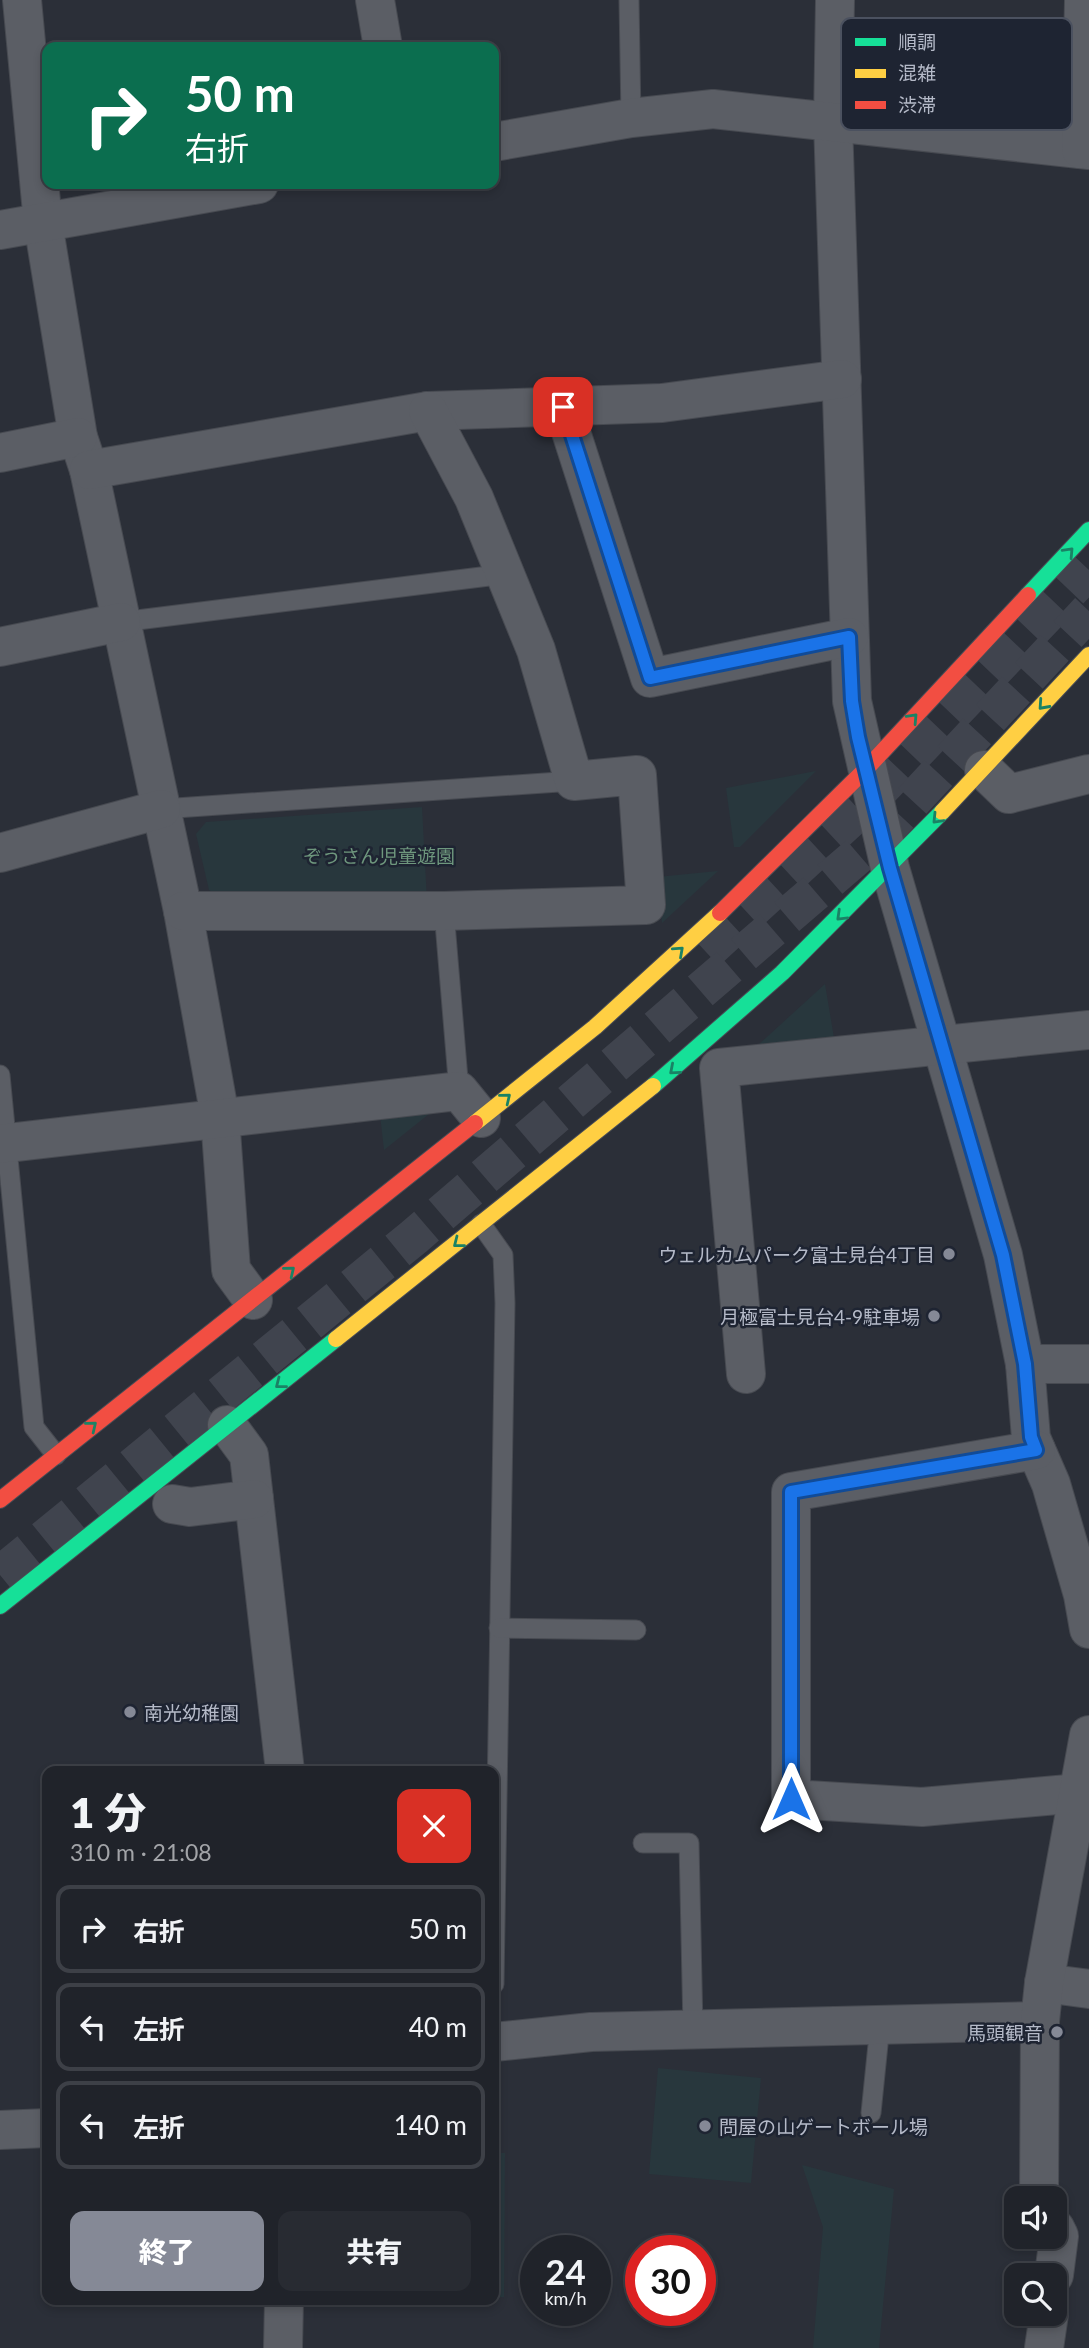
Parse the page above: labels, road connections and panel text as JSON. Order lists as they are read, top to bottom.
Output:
{
  "parks": ["ぞうさん児童遊園"],
  "places": [
    "ウェルカムパーク富士見台4丁目",
    "月極富士見台4-9駐車場",
    "南光幼稚園",
    "馬頭観音",
    "問屋の山ゲートボール場"
  ],
  "legend": ["順調", "混雑", "渋滞"],
  "page": {
    "turn": ["50 m", "右折"],
    "heading": ["1 分", "310 m · 21:08"],
    "list": [
      {
        "name": "右折",
        "value": "50 m"
      },
      {
        "name": "左折",
        "value": "40 m"
      },
      {
        "name": "左折",
        "value": "140 m"
      }
    ],
    "buttons": ["終了", "共有"],
    "speed": "24 km/h",
    "limit": "30"
  }
}
